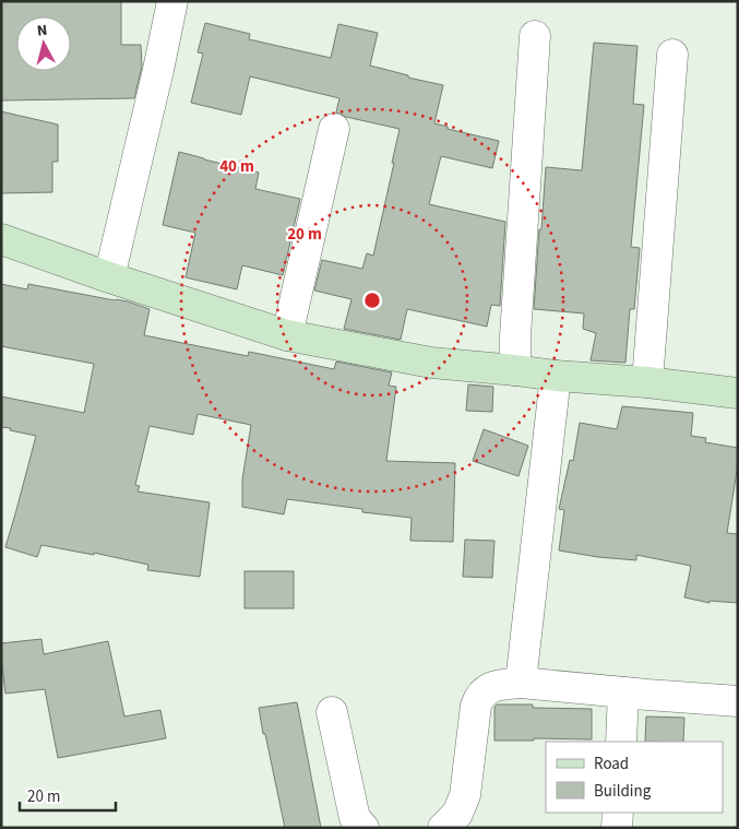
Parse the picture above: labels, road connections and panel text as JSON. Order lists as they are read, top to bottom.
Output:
{
  "legend": ["Road", "Building"],
  "scale_bar": "20 m",
  "north": "top",
  "rings": ["40 m", "20 m"]
}
